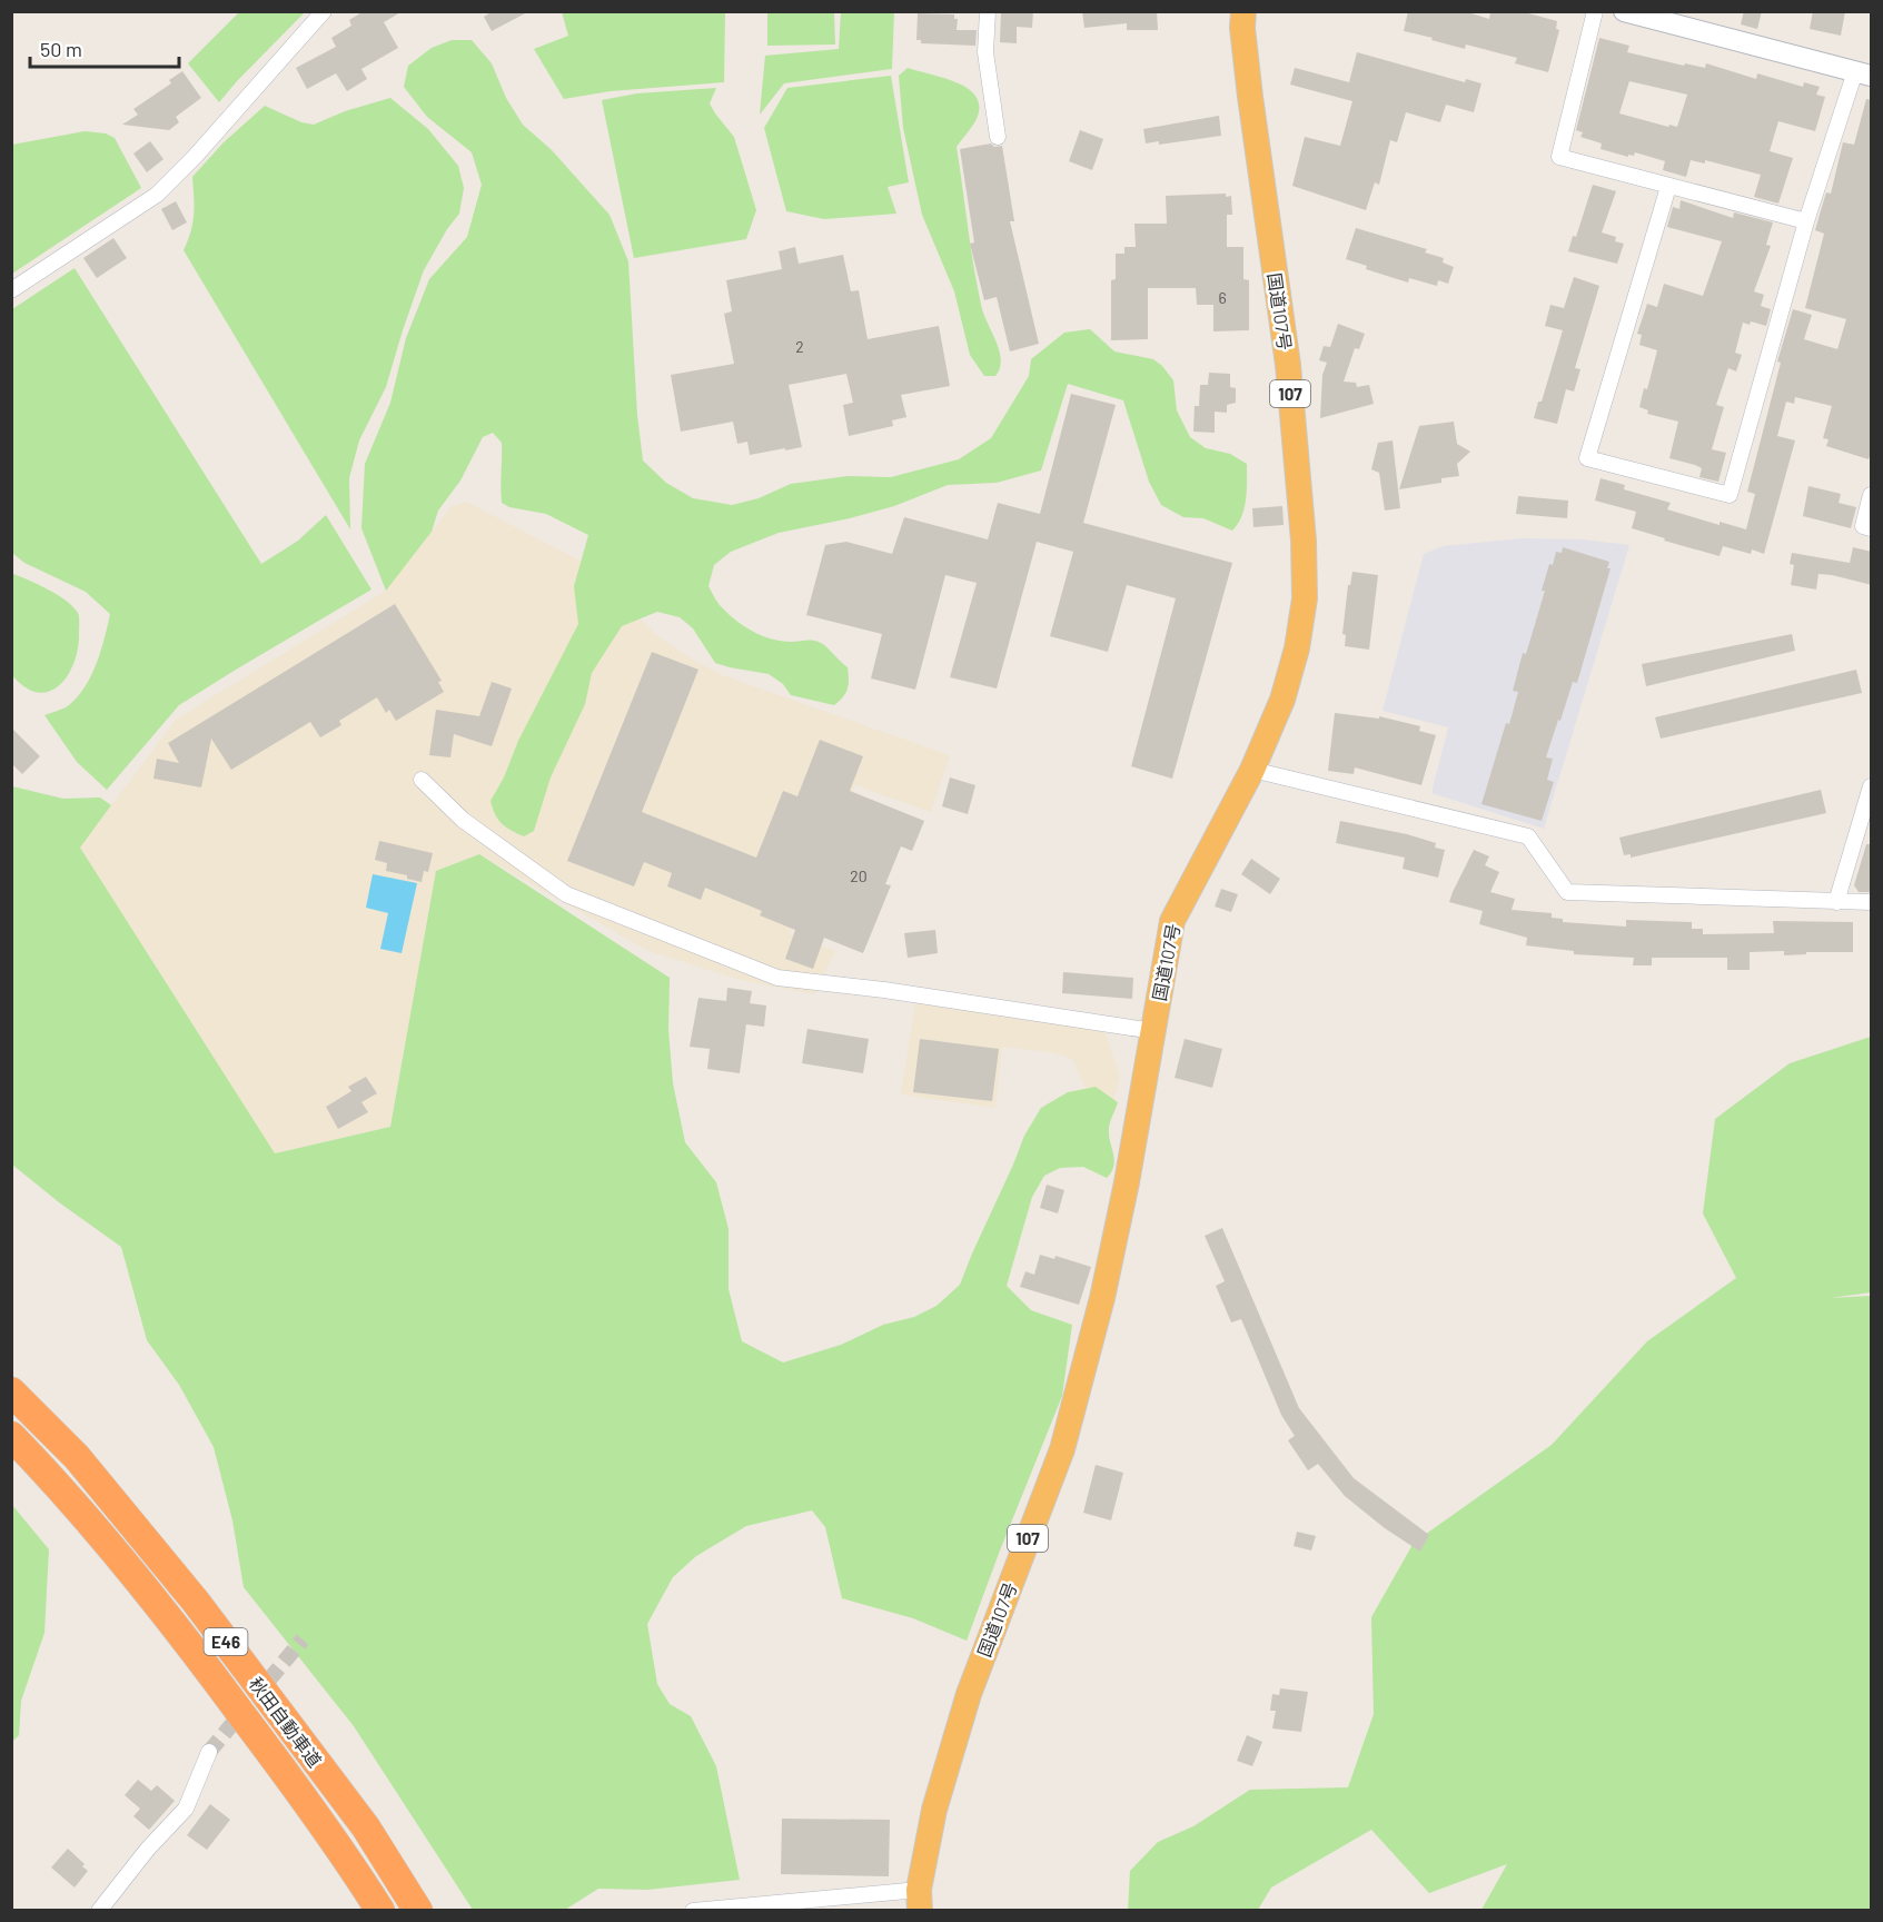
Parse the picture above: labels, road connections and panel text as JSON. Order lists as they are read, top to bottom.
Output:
{
  "streets": {
    "highway": [
      "国道107号",
      "107",
      "E46",
      "秋田自動車道"
    ]
  },
  "house_numbers": ["6", "2", "20"],
  "scale_bar": "50 m"
}
